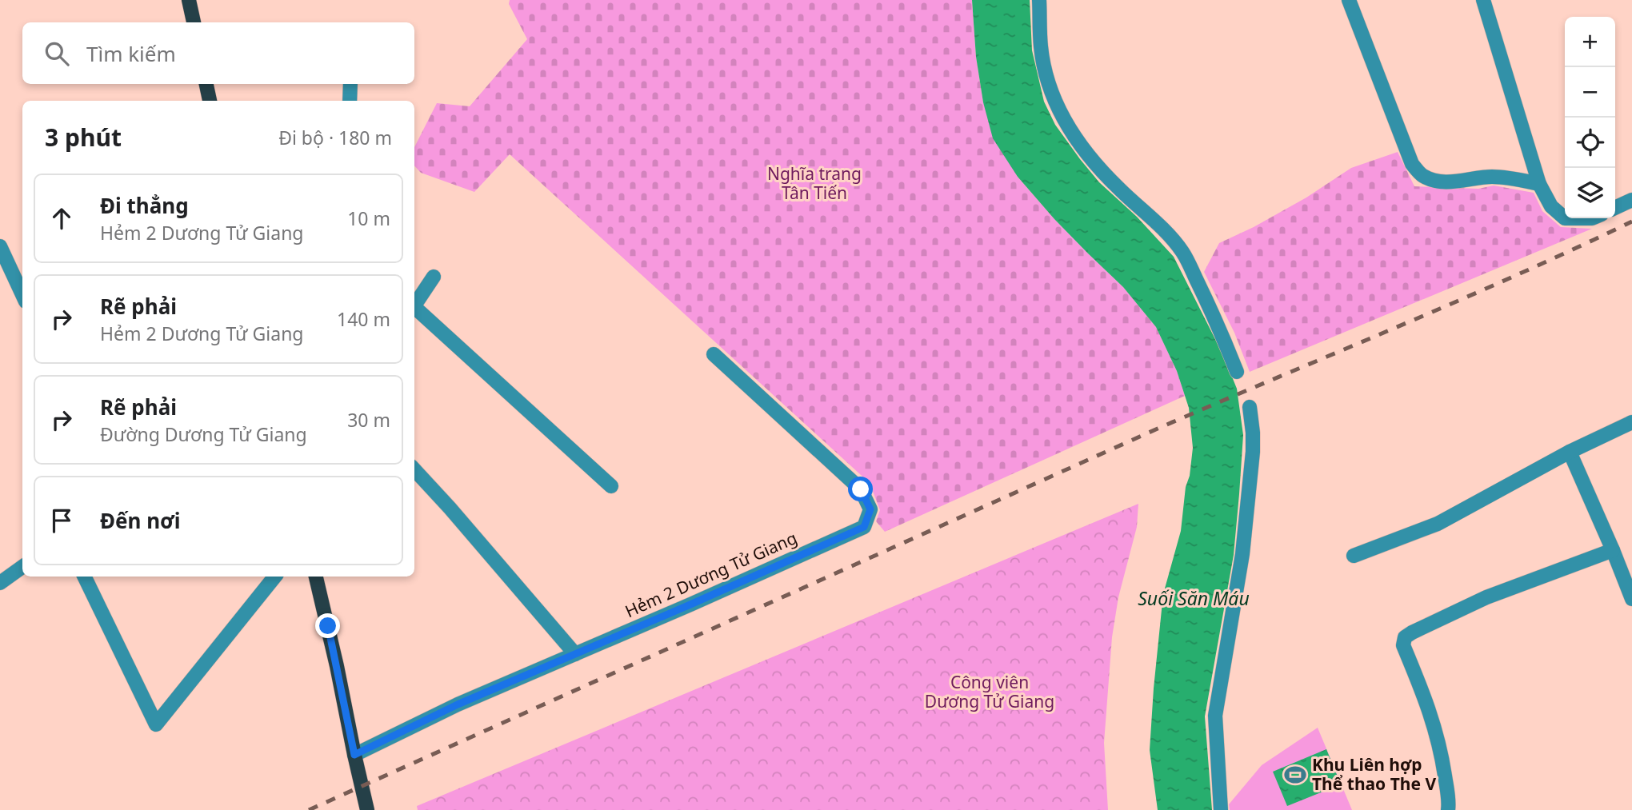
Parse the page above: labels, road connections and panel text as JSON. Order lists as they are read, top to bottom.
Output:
{
  "streets": {
    "street": ["Hẻm 2 Dương Tử Giang"]
  },
  "water": ["Suối Săn Máu"],
  "parks": ["Nghĩa trang Tân Tiến", "Công viên Dương Tử Giang"],
  "places": {
    "sports": ["Khu Liên hợp Thể thao The V"]
  },
  "page": {
    "map_buttons": ["+", "−"],
    "search": "Tìm kiếm",
    "heading": ["3 phút", "Đi bộ · 180 m"],
    "list": [
      ["Đi thẳng", "Hẻm 2 Dương Tử Giang", "10 m"],
      ["Rẽ phải", "Hẻm 2 Dương Tử Giang", "140 m"],
      ["Rẽ phải", "Đường Dương Tử Giang", "30 m"],
      "Đến nơi"
    ]
  }
}
